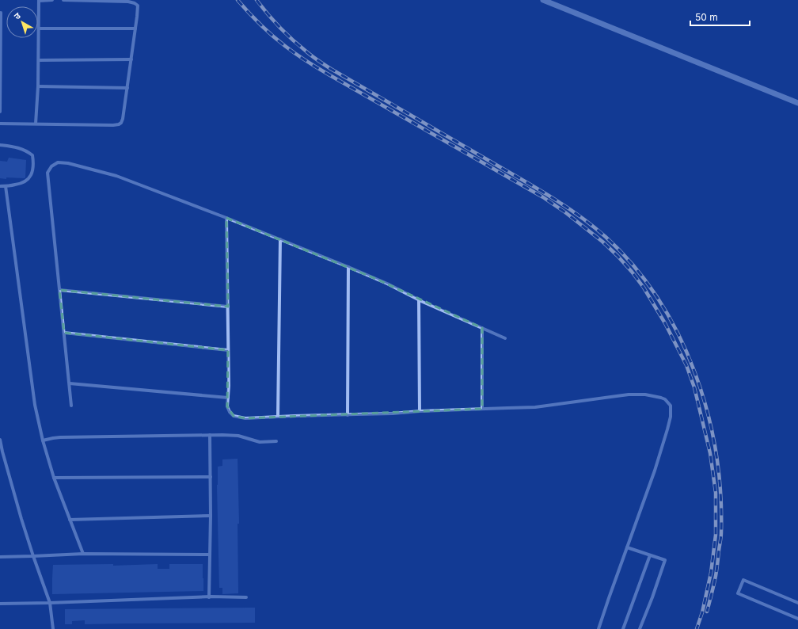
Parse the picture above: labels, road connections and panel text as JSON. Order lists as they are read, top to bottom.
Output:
{
  "scale_bar": "50 m",
  "north": "top left"
}
